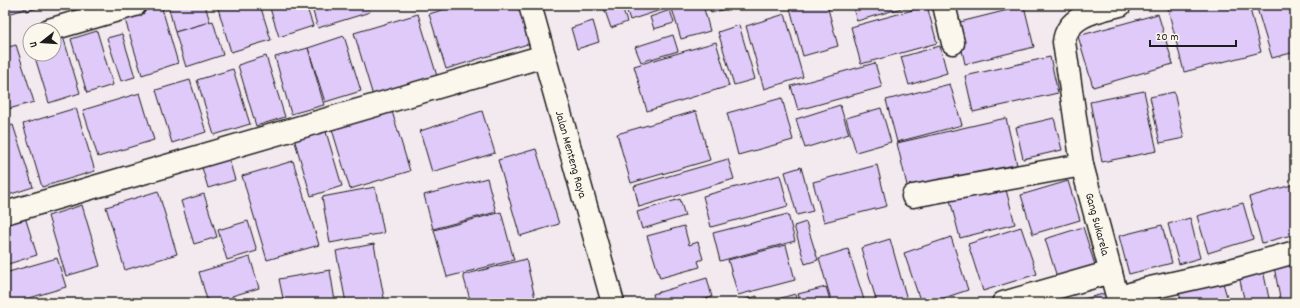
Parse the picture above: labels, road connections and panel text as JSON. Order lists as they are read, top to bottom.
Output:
{
  "streets": {
    "street": ["Jalan Menteng Raya", "Gang Sukarela"]
  },
  "scale_bar": "20 m",
  "north": "left"
}
